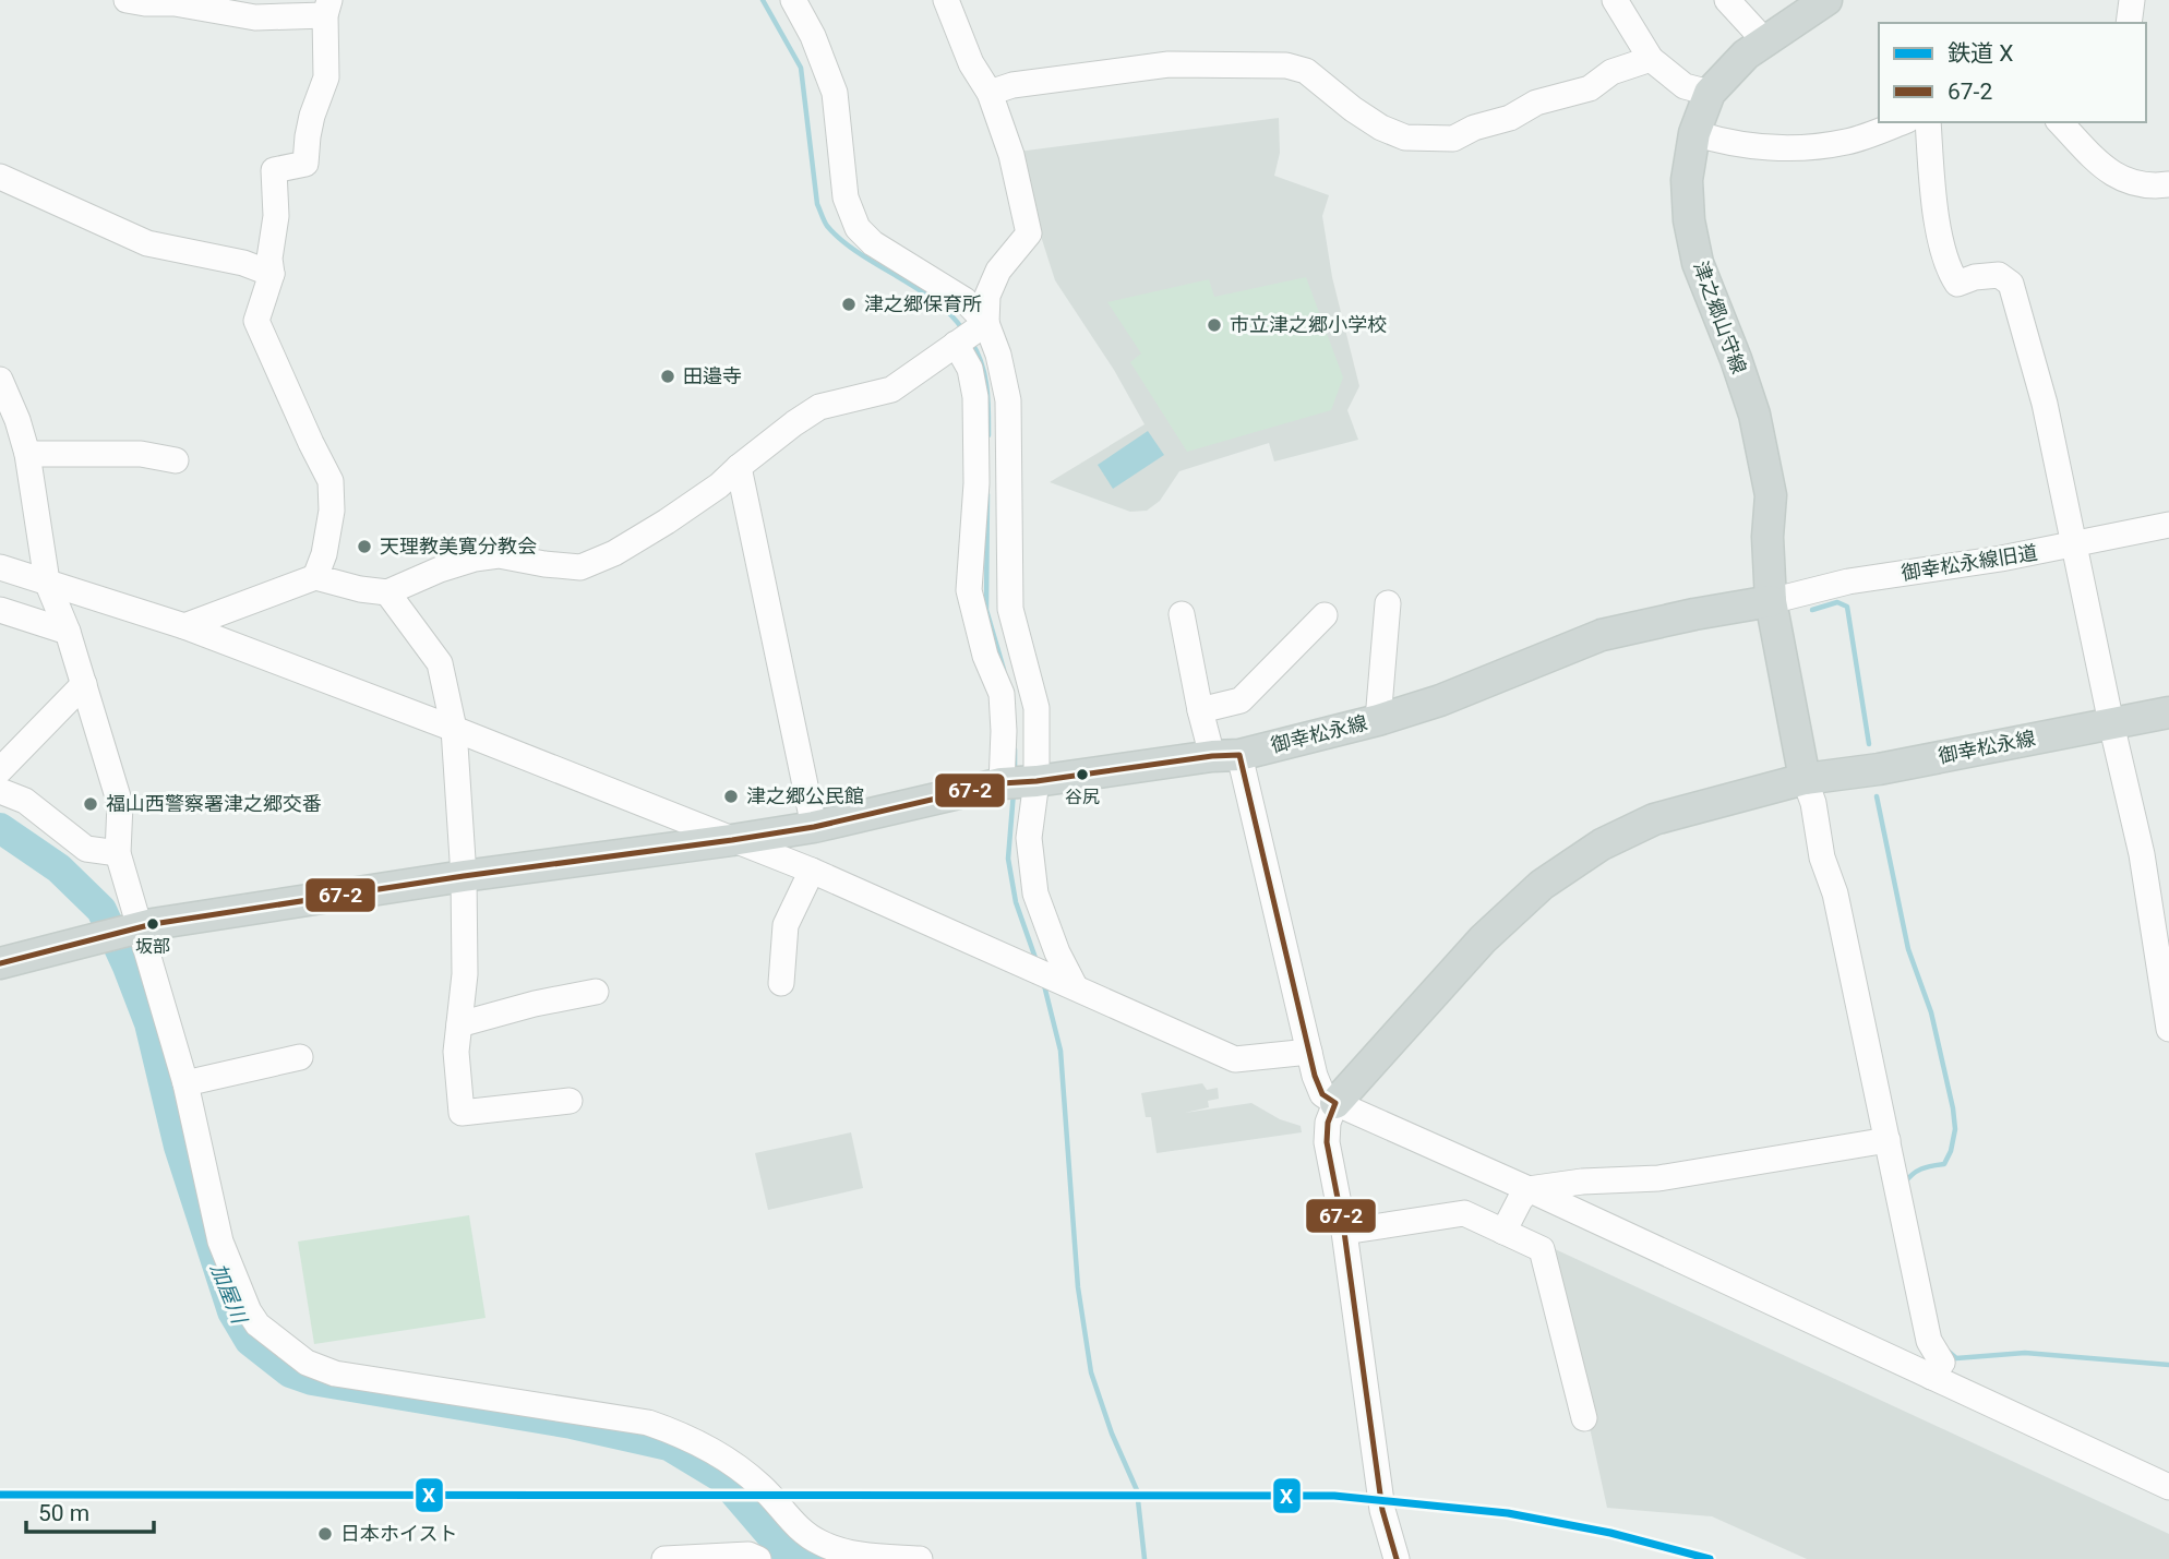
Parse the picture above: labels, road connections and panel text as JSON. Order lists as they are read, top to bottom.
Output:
{
  "streets": {
    "main road": ["津之郷山守線", "御幸松永線"],
    "street": ["御幸松永線旧道"]
  },
  "crossings": [
    ["津之郷山守線", "御幸松永線旧道"],
    ["津之郷山守線", "御幸松永線"],
    ["御幸松永線旧道", "御幸松永線"]
  ],
  "water": ["加屋川"],
  "places": [
    "津之郷保育所",
    "市立津之郷小学校",
    "田邉寺",
    "天理教美寛分教会",
    "谷尻",
    "津之郷公民館",
    "福山西警察署津之郷交番",
    "坂部",
    "日本ホイスト"
  ],
  "lines": ["transit line 67-2", "rail line X"],
  "legend": ["鉄道 X", "67-2"],
  "scale_bar": "50 m"
}
